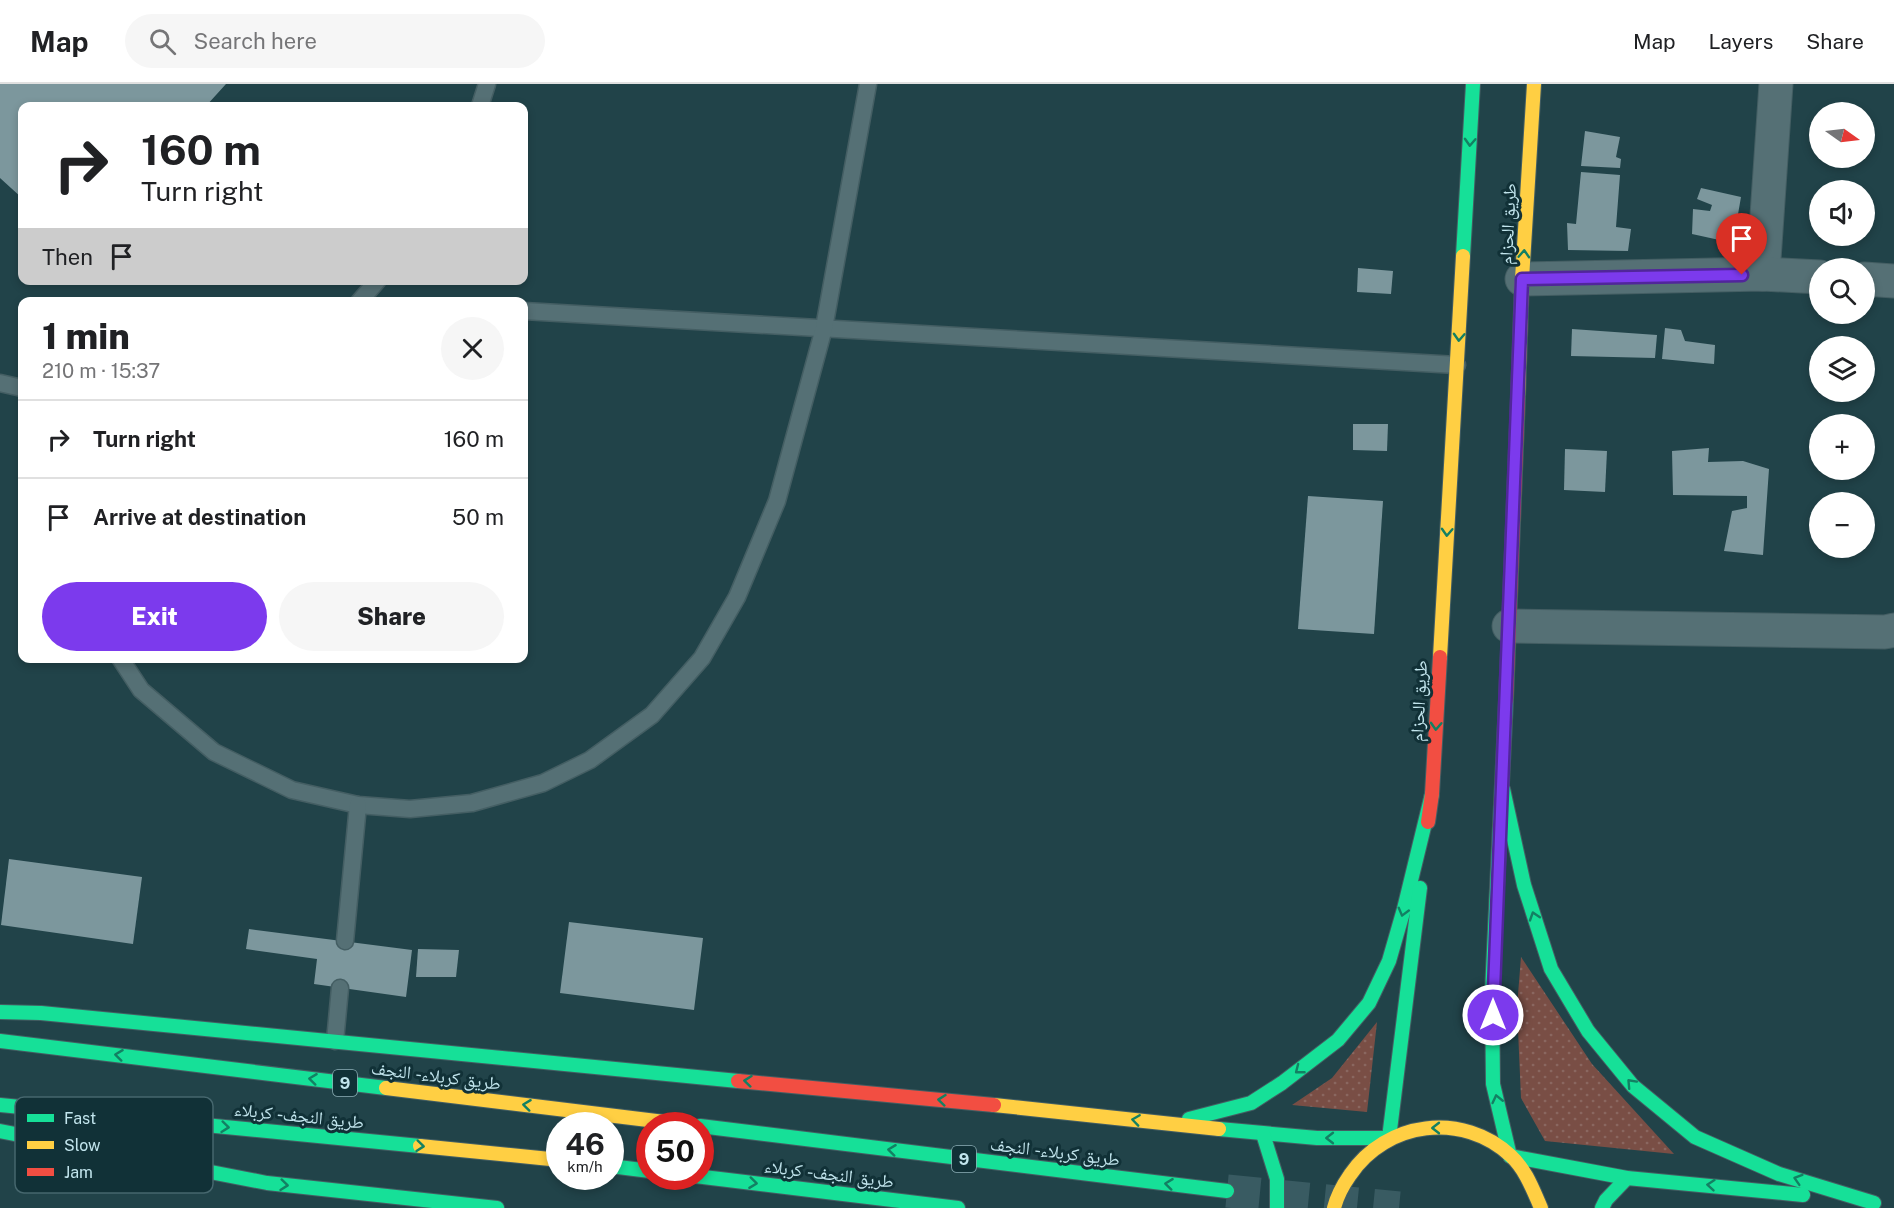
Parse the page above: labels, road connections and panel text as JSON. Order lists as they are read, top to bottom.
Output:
{
  "streets": {
    "main road": [
      "طريق الحزام",
      "طريق کربلاء - النجف",
      "9",
      "طريق النجف - کربلاء"
    ]
  },
  "legend": ["Fast", "Slow", "Jam"],
  "north": "right",
  "page": {
    "header": "Map",
    "search": "Search here",
    "nav": ["Map", "Layers", "Share"],
    "map_buttons": ["+", "−"],
    "turn": ["160 m", "Turn right"],
    "then": "Then",
    "heading": ["1 min", "210 m · 15:37"],
    "list": [
      {
        "name": "Turn right",
        "value": "160 m"
      },
      {
        "name": "Arrive at destination",
        "value": "50 m"
      }
    ],
    "buttons": ["Exit", "Share"],
    "speed": "46 km/h",
    "limit": "50"
  }
}
